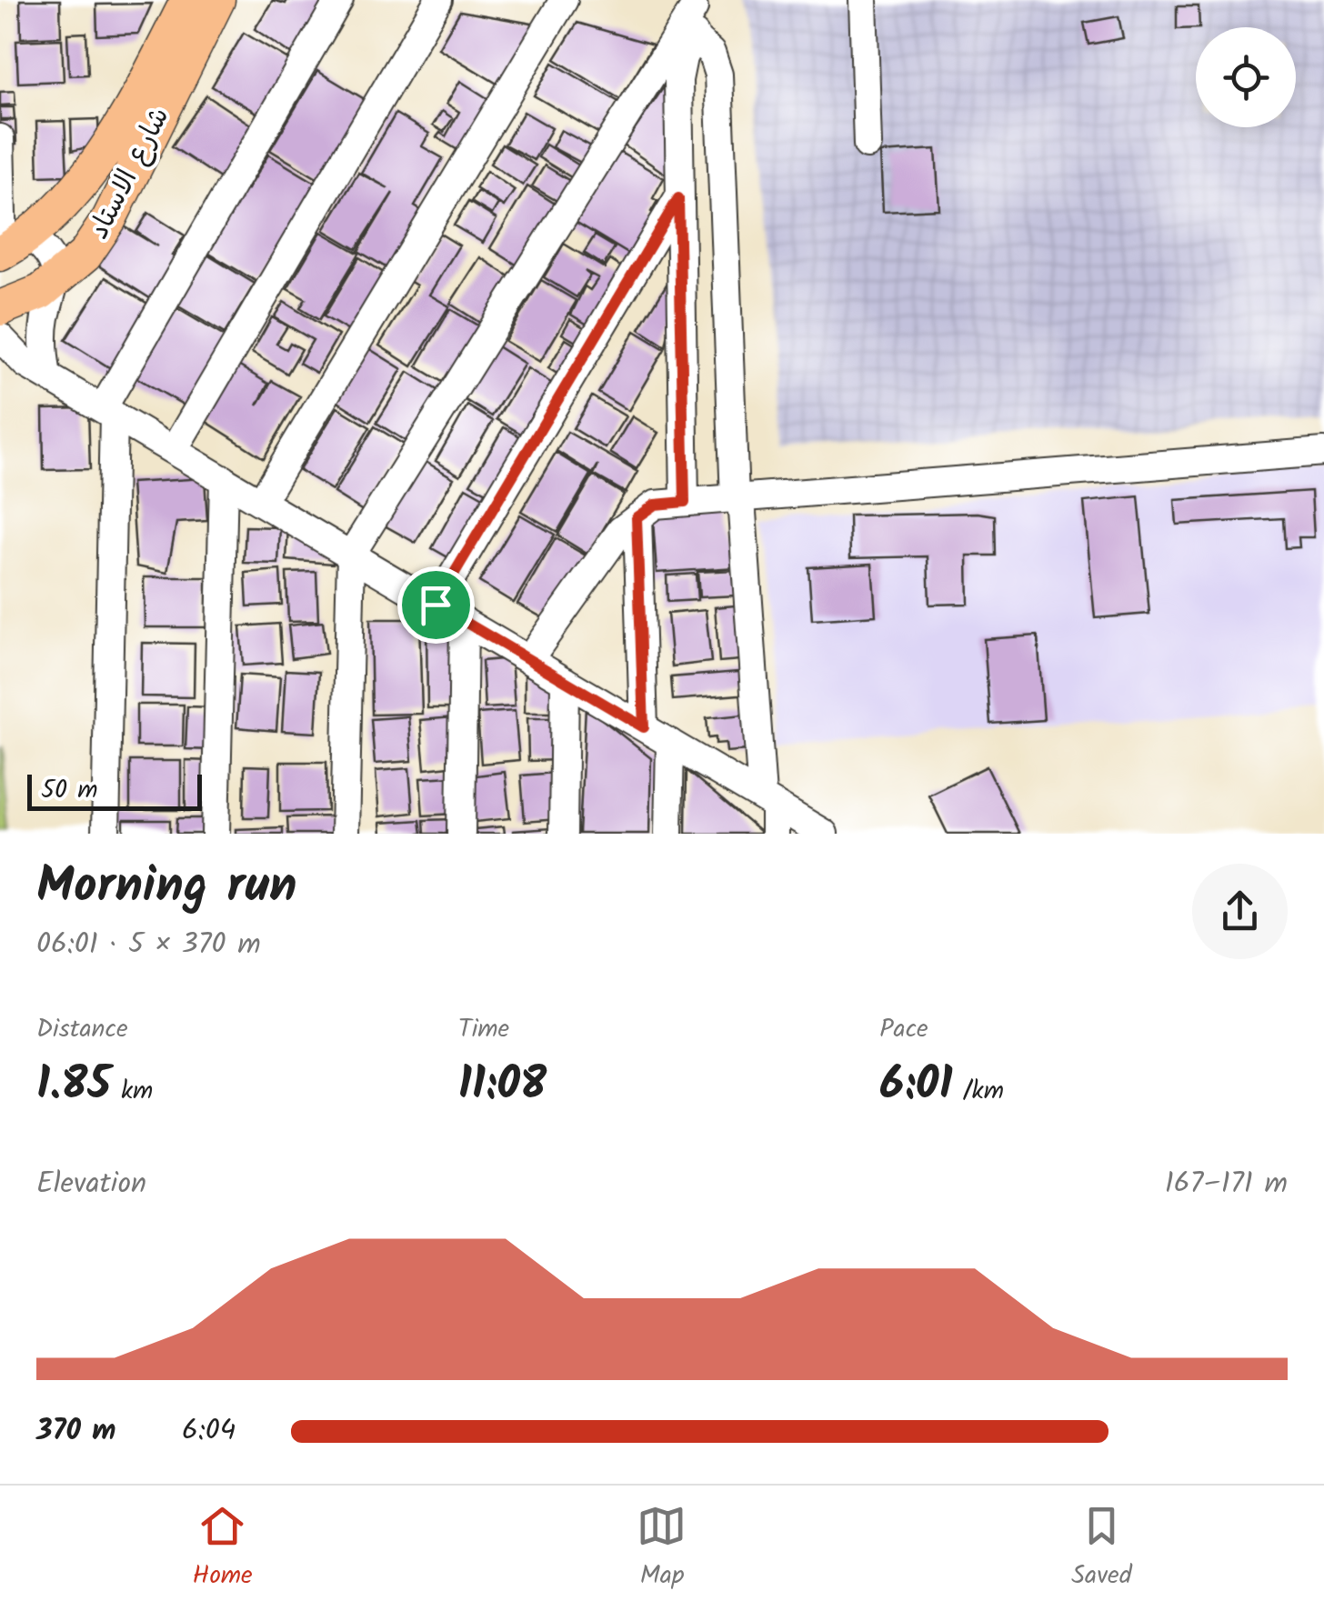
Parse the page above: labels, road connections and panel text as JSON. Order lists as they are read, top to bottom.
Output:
{
  "streets": {
    "main road": ["شارع الاستاد"]
  },
  "scale_bar": "50 m",
  "page": {
    "scale": "50 m",
    "heading": ["Morning run", "06:01 · 5 × 370 m"],
    "stats": [
      ["Distance", "1.85 km"],
      ["Time", "11:08"],
      ["Pace", "6:01 /km"]
    ],
    "chart": ["Elevation", "167–171 m"],
    "list": [
      {
        "name": "370 m",
        "note": "6:04"
      }
    ],
    "tabs": ["Home", "Map", "Saved"]
  }
}
